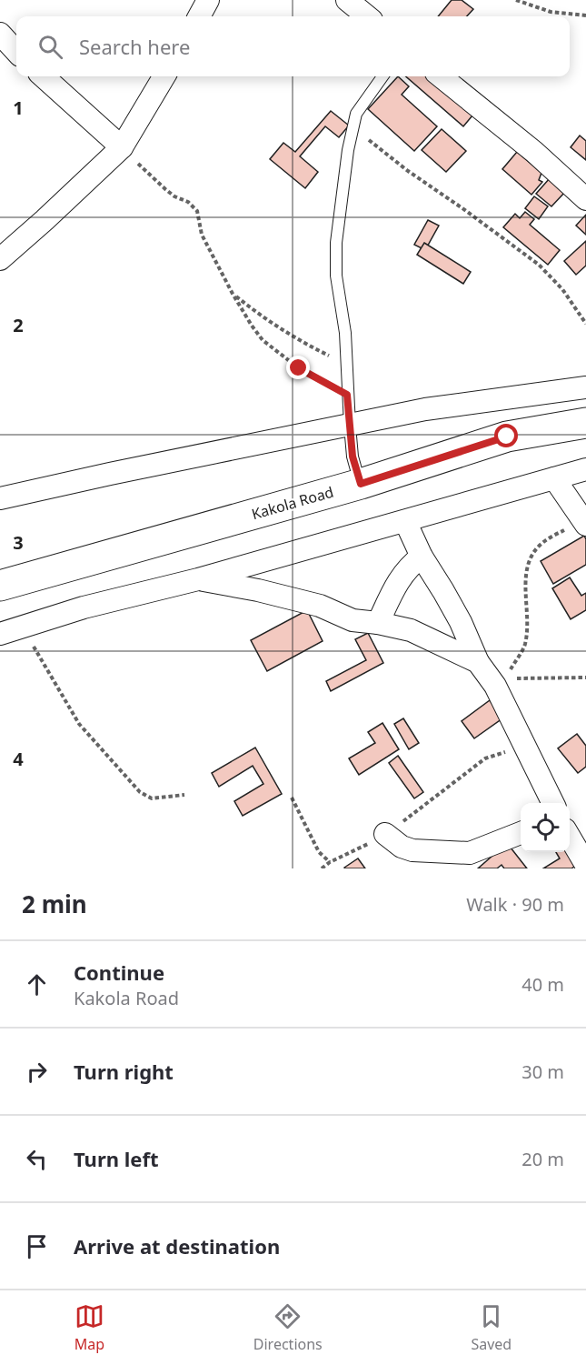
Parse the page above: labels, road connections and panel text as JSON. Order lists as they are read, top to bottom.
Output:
{
  "streets": {
    "main road": ["Kakola Road"]
  },
  "page": {
    "search": "Search here",
    "heading": ["2 min", "Walk · 90 m"],
    "list": [
      ["Continue", "Kakola Road", "40 m"],
      ["Turn right", "30 m"],
      ["Turn left", "20 m"],
      "Arrive at destination"
    ],
    "nav": ["Map", "Directions", "Saved"]
  },
  "grid": {
    "rows": [
      "1",
      "2",
      "3",
      "4"
    ]
  }
}
